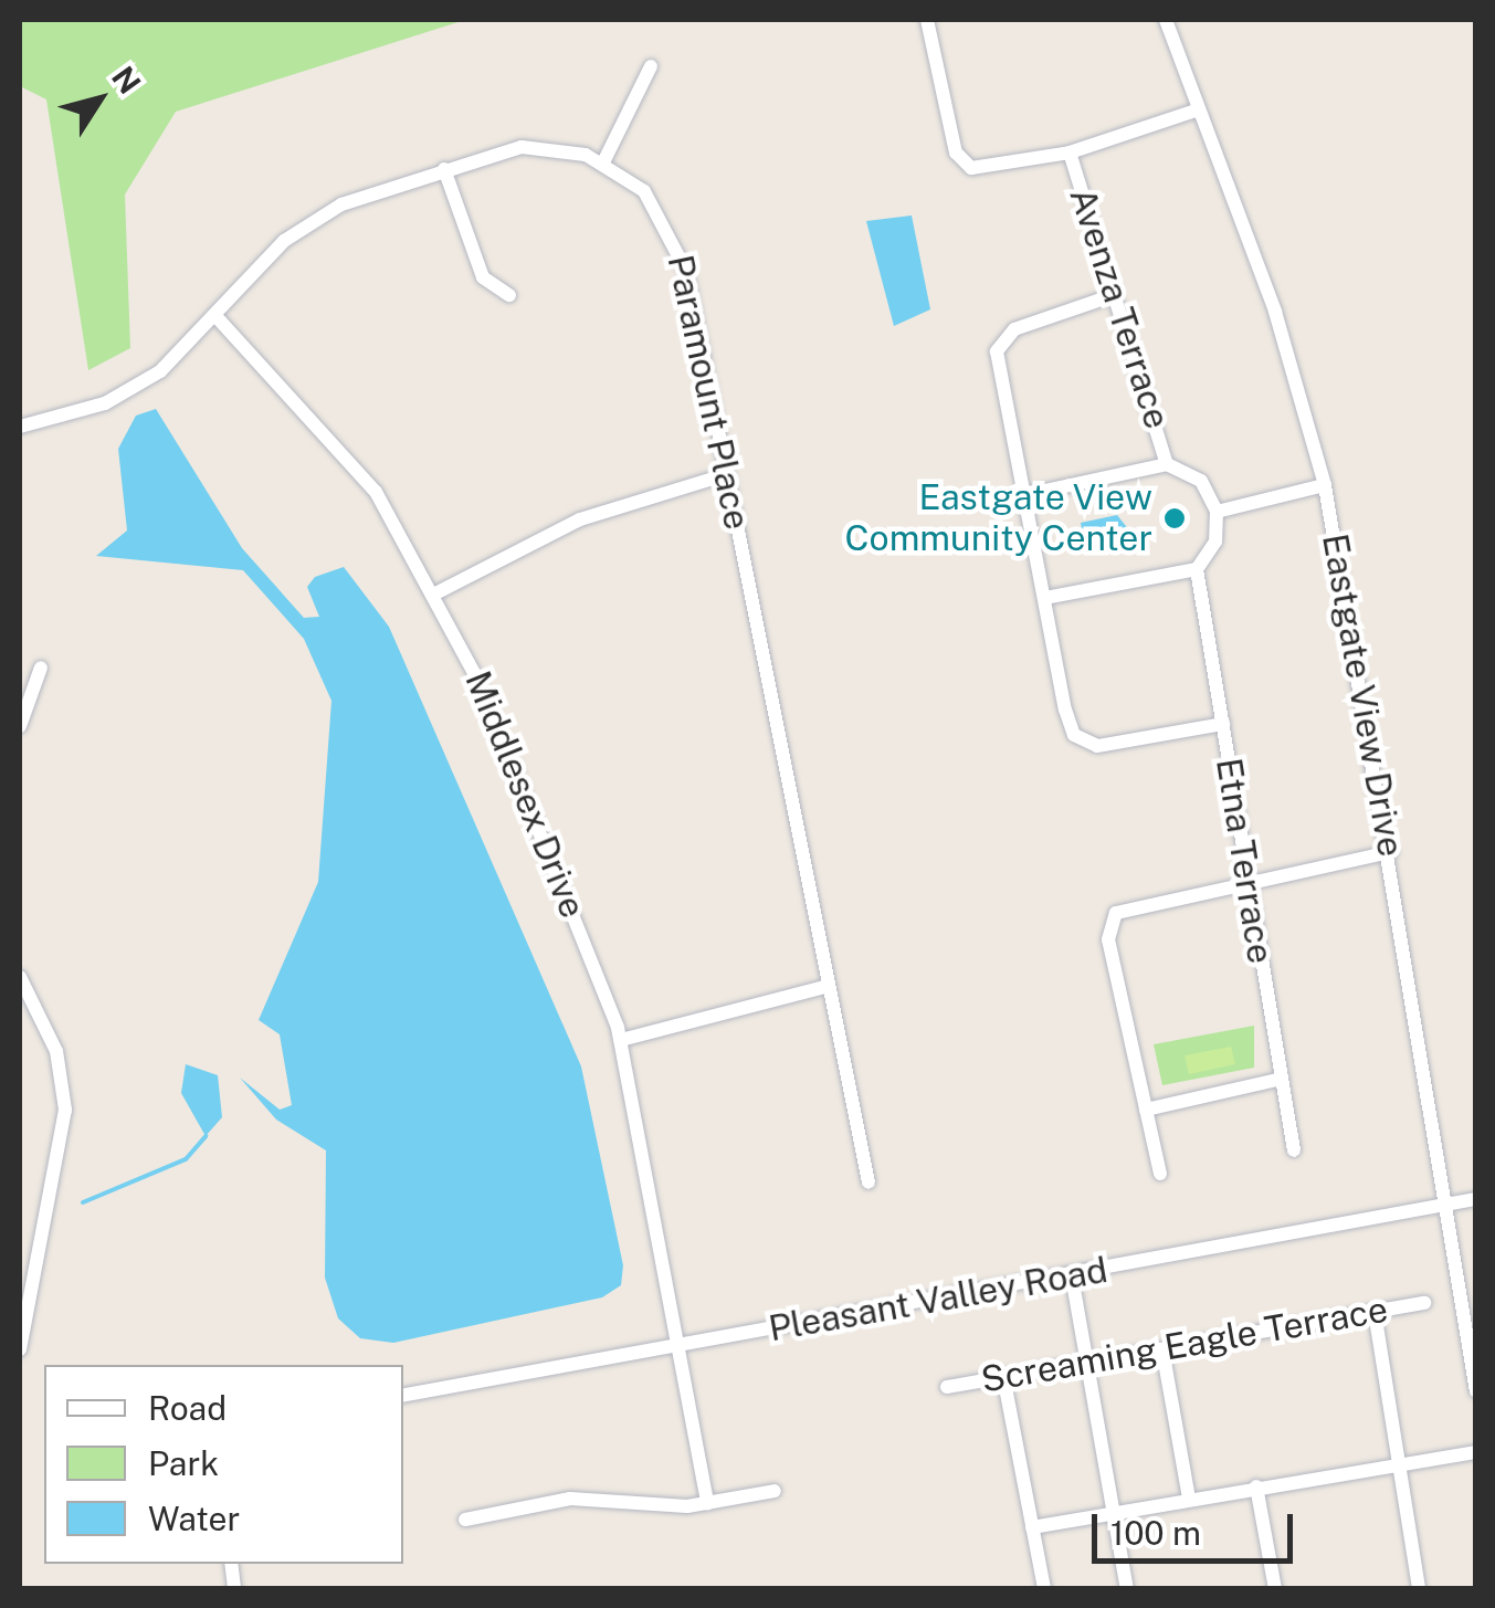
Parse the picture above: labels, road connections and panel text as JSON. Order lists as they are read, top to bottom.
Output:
{
  "streets": {
    "street": [
      "Avenza Terrace",
      "Paramount Place",
      "Eastgate View Drive",
      "Middlesex Drive",
      "Etna Terrace",
      "Pleasant Valley Road",
      "Screaming Eagle Terrace"
    ]
  },
  "crossings": [
    ["Paramount Place", "Middlesex Drive"],
    ["Eastgate View Drive", "Pleasant Valley Road"],
    ["Middlesex Drive", "Pleasant Valley Road"]
  ],
  "places": ["Eastgate View Community Center"],
  "legend": ["Road", "Park", "Water"],
  "scale_bar": "100 m",
  "north": "top right"
}
